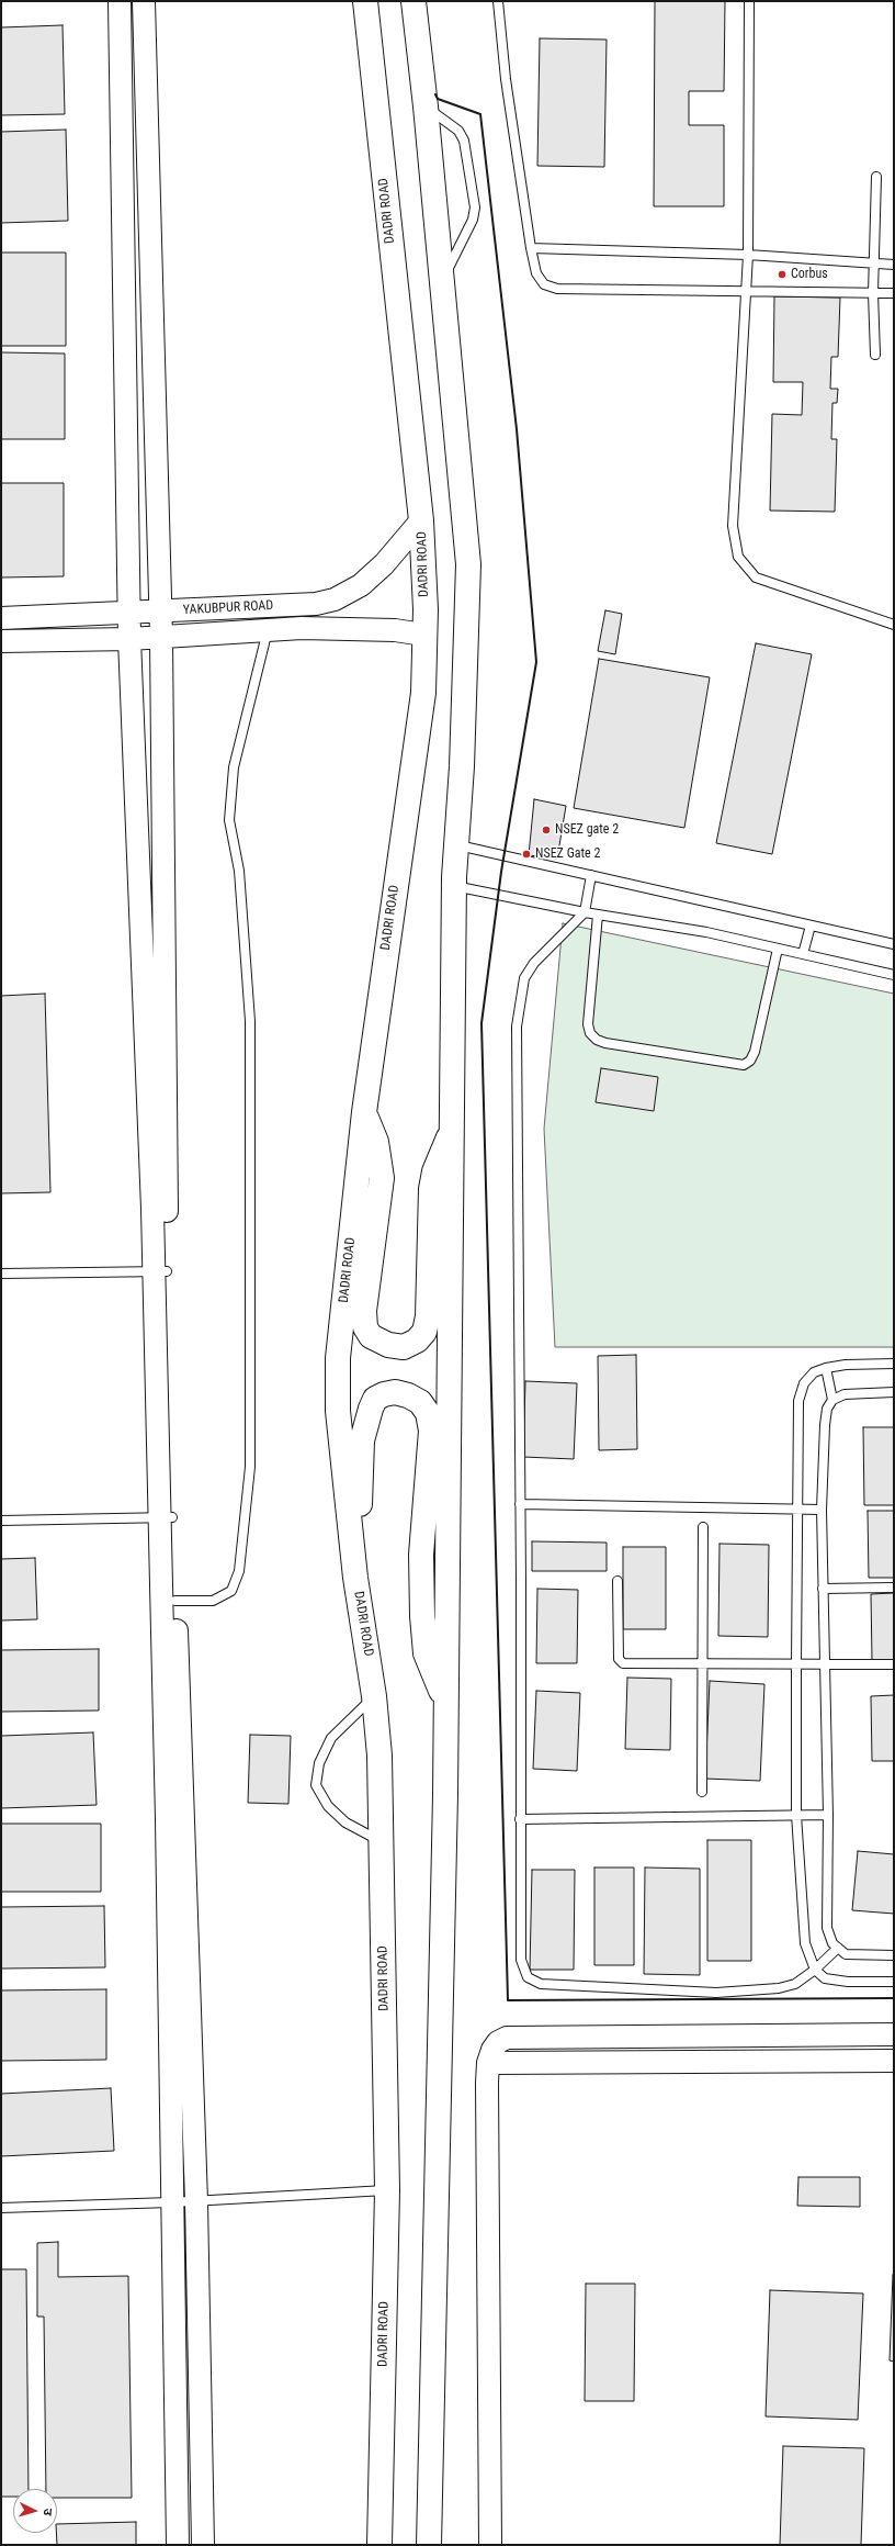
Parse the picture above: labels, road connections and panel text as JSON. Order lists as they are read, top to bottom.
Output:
{
  "streets": {
    "main road": ["DADRI ROAD"],
    "street": ["YAKUBPUR ROAD"]
  },
  "crossings": [
    ["DADRI ROAD", "YAKUBPUR ROAD"]
  ],
  "places": ["Corbus", "NSEZ gate 2", "NSEZ Gate 2"],
  "north": "right"
}
